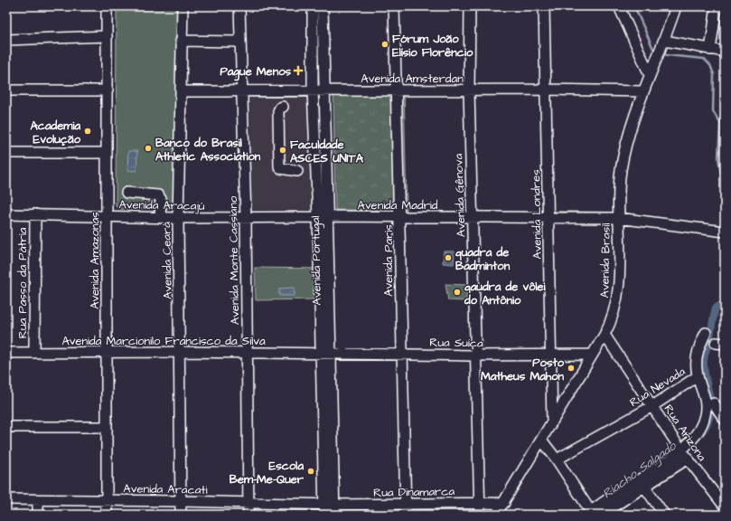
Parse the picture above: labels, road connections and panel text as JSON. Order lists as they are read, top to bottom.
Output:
{
  "streets": {
    "street": [
      "Avenida Amsterdan",
      "Avenida Gênova",
      "Avenida Aracajú",
      "Avenida Madrid",
      "Avenida Londres",
      "Avenida Amazonas",
      "Avenida Ceará",
      "Avenida Monte Cassiano",
      "Avenida Portugal",
      "Avenida Paris",
      "Avenida Brasil",
      "Rua Passo da Pátria",
      "Avenida Marcionilo Francisco da Silva",
      "Rua Suíça",
      "Rua Nevada",
      "Rua Arizona",
      "Avenida Aracati",
      "Rua Dinamarca"
    ]
  },
  "crossings": [
    ["Avenida Amsterdan", "Avenida Gênova"],
    ["Avenida Amsterdan", "Avenida Londres"],
    ["Avenida Amsterdan", "Avenida Ceará"],
    ["Avenida Amsterdan", "Avenida Monte Cassiano"],
    ["Avenida Amsterdan", "Avenida Portugal"],
    ["Avenida Amsterdan", "Avenida Paris"],
    ["Avenida Amsterdan", "Avenida Brasil"],
    ["Avenida Gênova", "Avenida Madrid"],
    ["Avenida Gênova", "Rua Suíça"],
    ["Avenida Gênova", "Rua Dinamarca"],
    ["Avenida Aracajú", "Avenida Madrid"],
    ["Avenida Aracajú", "Avenida Amazonas"],
    ["Avenida Aracajú", "Avenida Ceará"],
    ["Avenida Aracajú", "Avenida Monte Cassiano"],
    ["Avenida Aracajú", "Avenida Portugal"],
    ["Avenida Aracajú", "Rua Passo da Pátria"],
    ["Avenida Madrid", "Avenida Londres"],
    ["Avenida Madrid", "Avenida Portugal"],
    ["Avenida Madrid", "Avenida Paris"],
    ["Avenida Madrid", "Avenida Brasil"],
    ["Avenida Londres", "Avenida Brasil"],
    ["Avenida Londres", "Rua Suíça"],
    ["Avenida Amazonas", "Avenida Marcionilo Francisco da Silva"],
    ["Avenida Amazonas", "Avenida Aracati"],
    ["Avenida Ceará", "Avenida Marcionilo Francisco da Silva"],
    ["Avenida Ceará", "Avenida Aracati"],
    ["Avenida Monte Cassiano", "Avenida Marcionilo Francisco da Silva"],
    ["Avenida Monte Cassiano", "Avenida Aracati"],
    ["Avenida Portugal", "Avenida Marcionilo Francisco da Silva"],
    ["Avenida Portugal", "Rua Suíça"],
    ["Avenida Portugal", "Avenida Aracati"],
    ["Avenida Portugal", "Rua Dinamarca"],
    ["Avenida Paris", "Rua Suíça"],
    ["Avenida Paris", "Rua Dinamarca"],
    ["Avenida Brasil", "Rua Suíça"],
    ["Avenida Brasil", "Rua Arizona"],
    ["Avenida Brasil", "Rua Dinamarca"],
    ["Rua Passo da Pátria", "Avenida Marcionilo Francisco da Silva"],
    ["Avenida Marcionilo Francisco da Silva", "Rua Suíça"],
    ["Rua Nevada", "Rua Arizona"],
    ["Avenida Aracati", "Rua Dinamarca"]
  ],
  "water": ["Riacho Salgado"],
  "places": {
    "other": [
      "Fórum João Elísio Florêncio",
      "Academia Evolução",
      "Banco do Brasil Athletic Association",
      "Faculdade ASCES UNITA",
      "quadra de Badminton",
      "qaudra de vôlei do Antônio",
      "Posto Matheus Mahon",
      "Escola Bem-Me-Quer"
    ],
    "health": ["Pague Menos"]
  }
}
